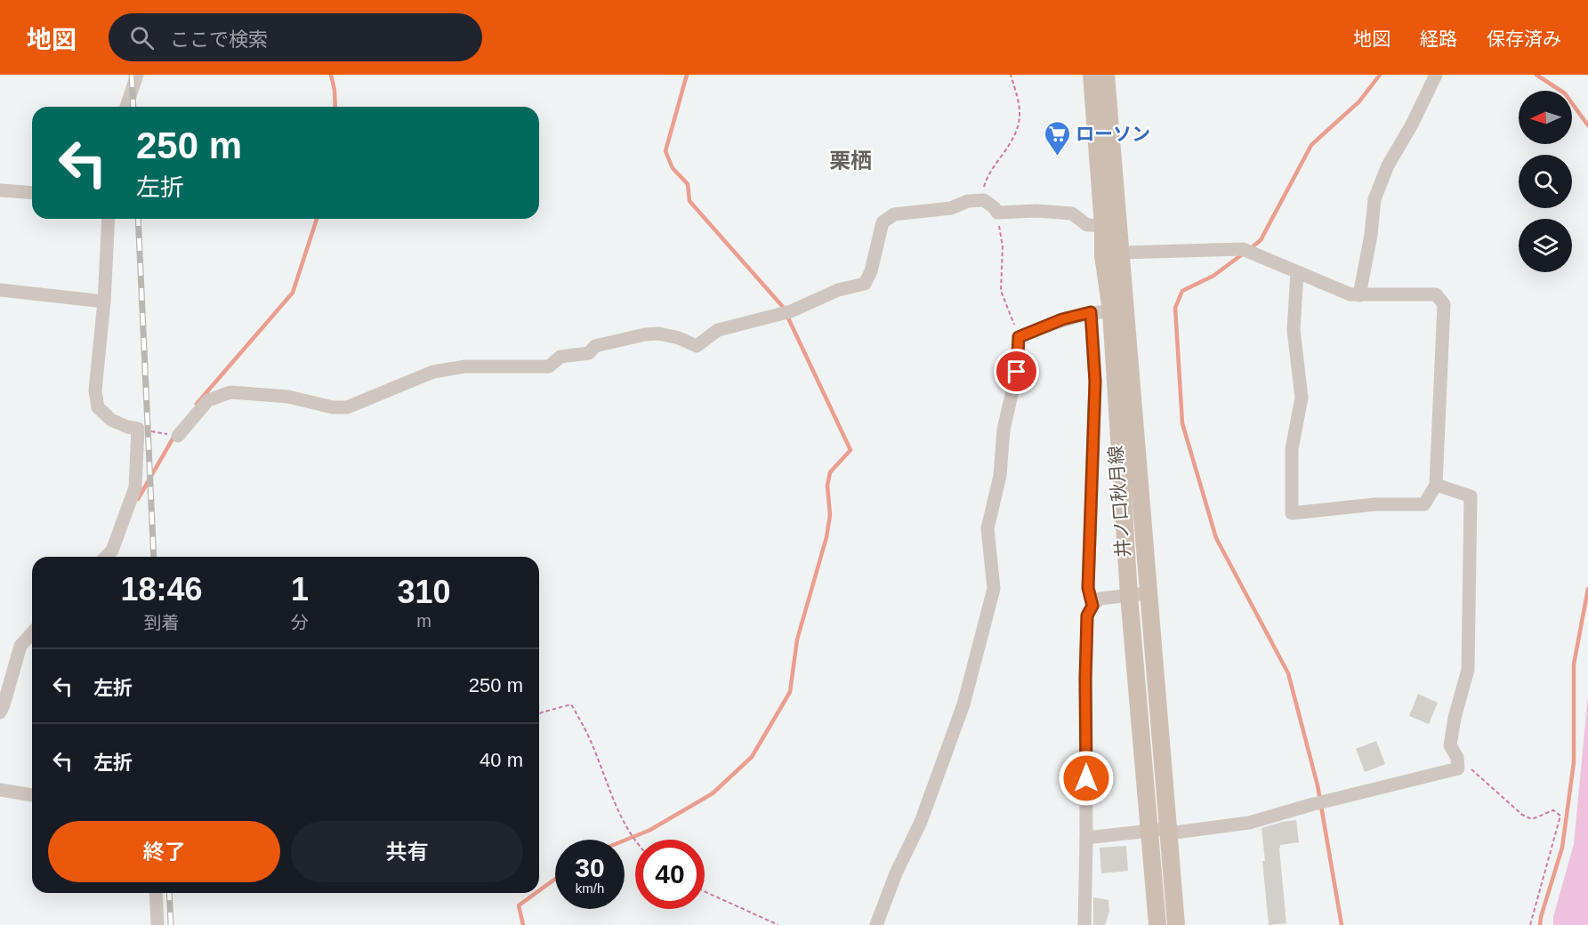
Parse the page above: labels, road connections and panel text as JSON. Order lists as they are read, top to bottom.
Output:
{
  "streets": {
    "main road": ["井ノ口秋月線"]
  },
  "districts": ["栗栖"],
  "places": {
    "supermarket": ["ローソン"]
  },
  "north": "left",
  "page": {
    "header": "地図",
    "search": "ここで検索",
    "nav": ["地図", "経路", "保存済み"],
    "turn": ["250 m", "左折"],
    "eta": [
      "18:46",
      "到着",
      "1",
      "分",
      "310",
      "m"
    ],
    "list": [
      {
        "name": "左折",
        "value": "250 m"
      },
      {
        "name": "左折",
        "value": "40 m"
      }
    ],
    "buttons": ["終了", "共有"],
    "speed": "30 km/h",
    "limit": "40"
  }
}
